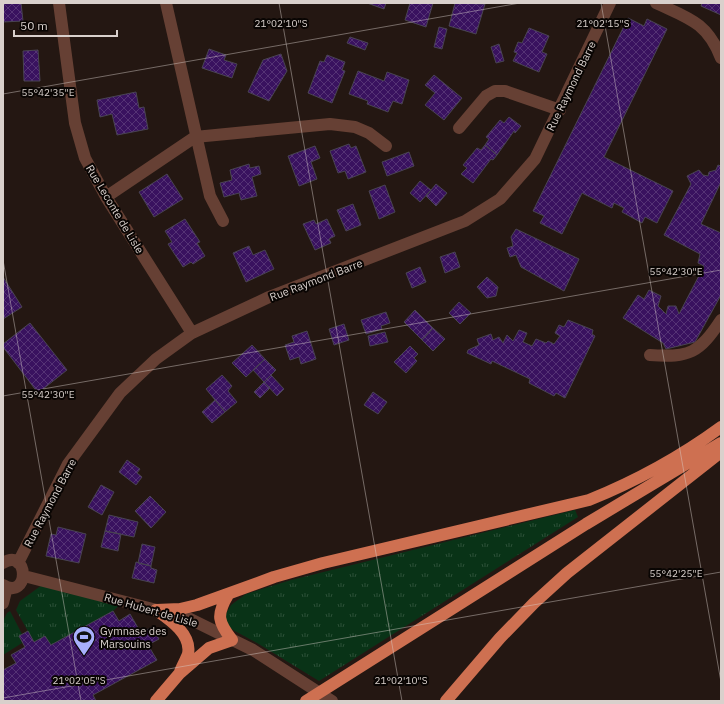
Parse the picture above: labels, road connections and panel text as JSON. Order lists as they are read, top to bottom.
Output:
{
  "streets": {
    "street": ["Rue Raymond Barre", "Rue Leconte de Lisle", "Rue Hubert de Lisle"]
  },
  "crossings": [
    ["Rue Raymond Barre", "Rue Leconte de Lisle"]
  ],
  "places": {
    "sports": ["Gymnase des Marsouins"]
  },
  "scale_bar": "50 m",
  "coordinates": [
    "21°02'10\"S",
    "21°02'15\"S",
    "55°42'35\"E",
    "55°42'30\"E",
    "55°42'25\"E",
    "21°02'05\"S"
  ]
}
